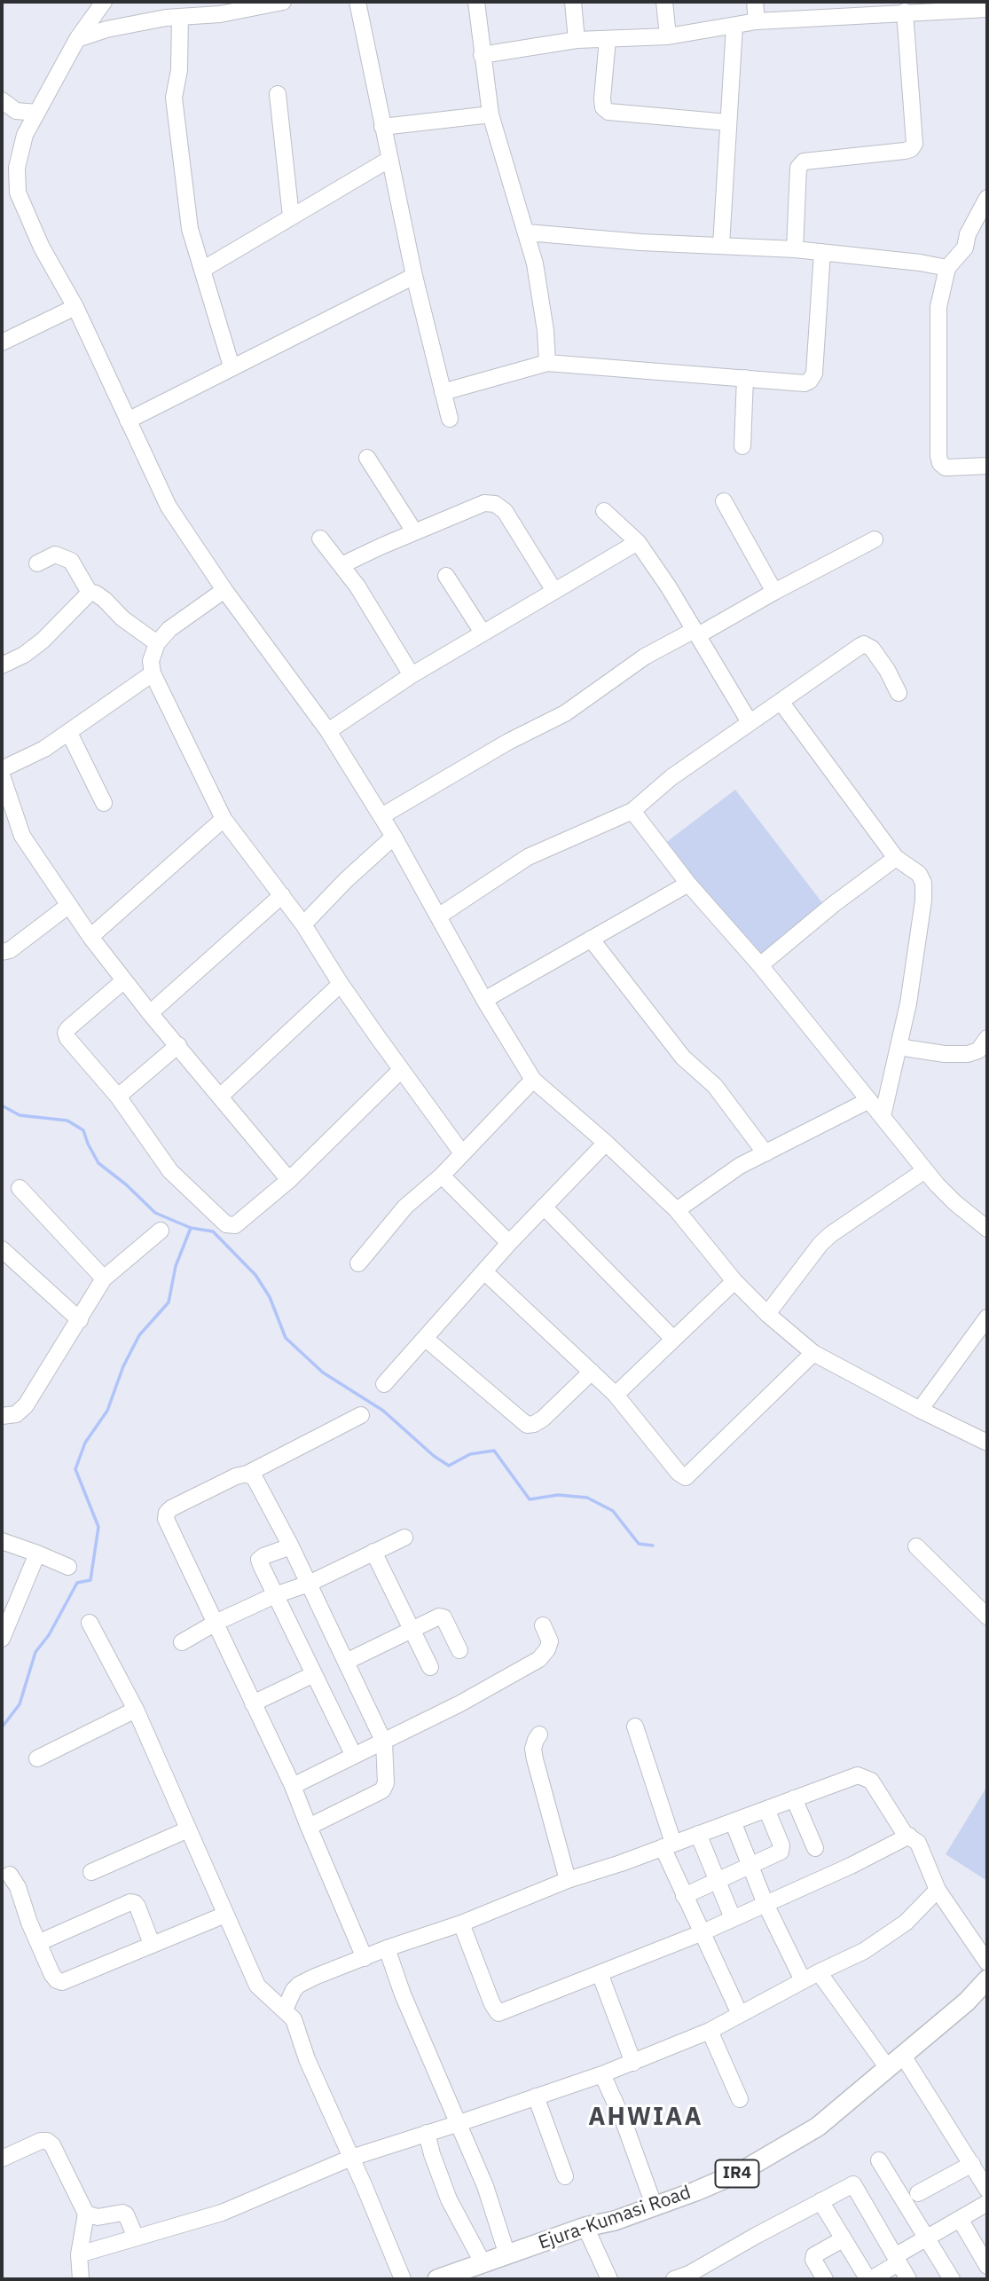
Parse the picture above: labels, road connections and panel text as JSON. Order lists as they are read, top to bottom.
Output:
{
  "streets": {
    "main road": ["IR4", "Ejura-Kumasi Road"]
  },
  "districts": ["AHWIAA"]
}
